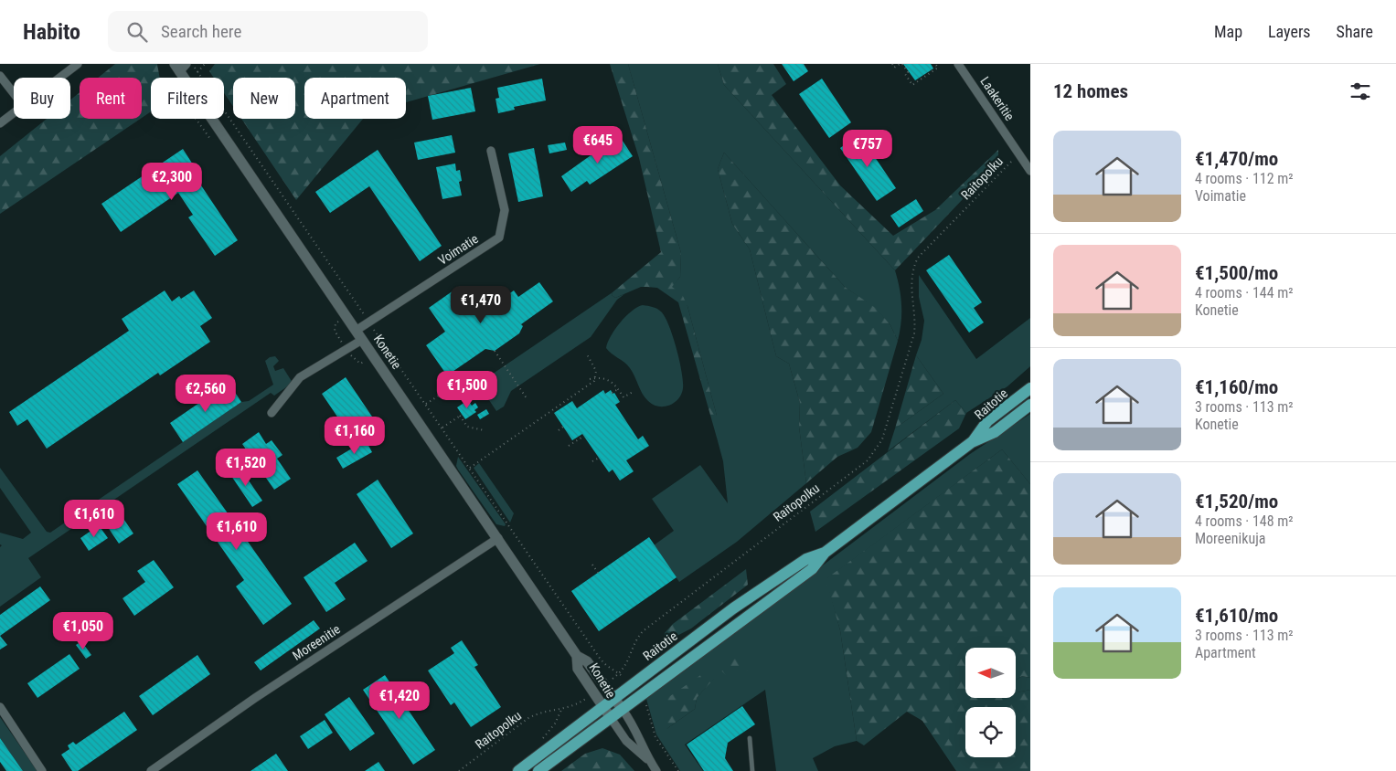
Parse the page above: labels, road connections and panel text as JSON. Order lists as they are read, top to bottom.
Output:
{
  "streets": {
    "main road": ["Raitotie"],
    "street": [
      "Laakeritie",
      "Voimatie",
      "Konetie",
      "Moreenitie"
    ],
    "path": ["Raitopolku"]
  },
  "crossings": [
    ["Laakeritie", "Raitopolku"],
    ["Raitopolku", "Konetie"],
    ["Voimatie", "Konetie"],
    ["Konetie", "Raitotie"],
    ["Konetie", "Moreenitie"]
  ],
  "north": "left",
  "page": {
    "header": "Habito",
    "search": "Search here",
    "nav": ["Map", "Layers", "Share"],
    "heading": "12 homes",
    "chip": [
      "Buy",
      "Rent",
      "Filters",
      "New",
      "Apartment"
    ],
    "list": [
      {
        "name": "€1,470/mo",
        "note": "4 rooms · 112 m² · Voimatie"
      },
      {
        "name": "€1,500/mo",
        "note": "4 rooms · 144 m² · Konetie"
      },
      {
        "name": "€1,160/mo",
        "note": "3 rooms · 113 m² · Konetie"
      },
      {
        "name": "€1,520/mo",
        "note": "4 rooms · 148 m² · Moreenikuja"
      },
      {
        "name": "€1,610/mo",
        "note": "3 rooms · 113 m² · Apartment"
      }
    ],
    "price": [
      "€645",
      "€757",
      "€2,300",
      "€1,470",
      "€1,500",
      "€2,560",
      "€1,160",
      "€1,520",
      "€1,610",
      "€1,610",
      "€1,050",
      "€1,420"
    ]
  }
}
